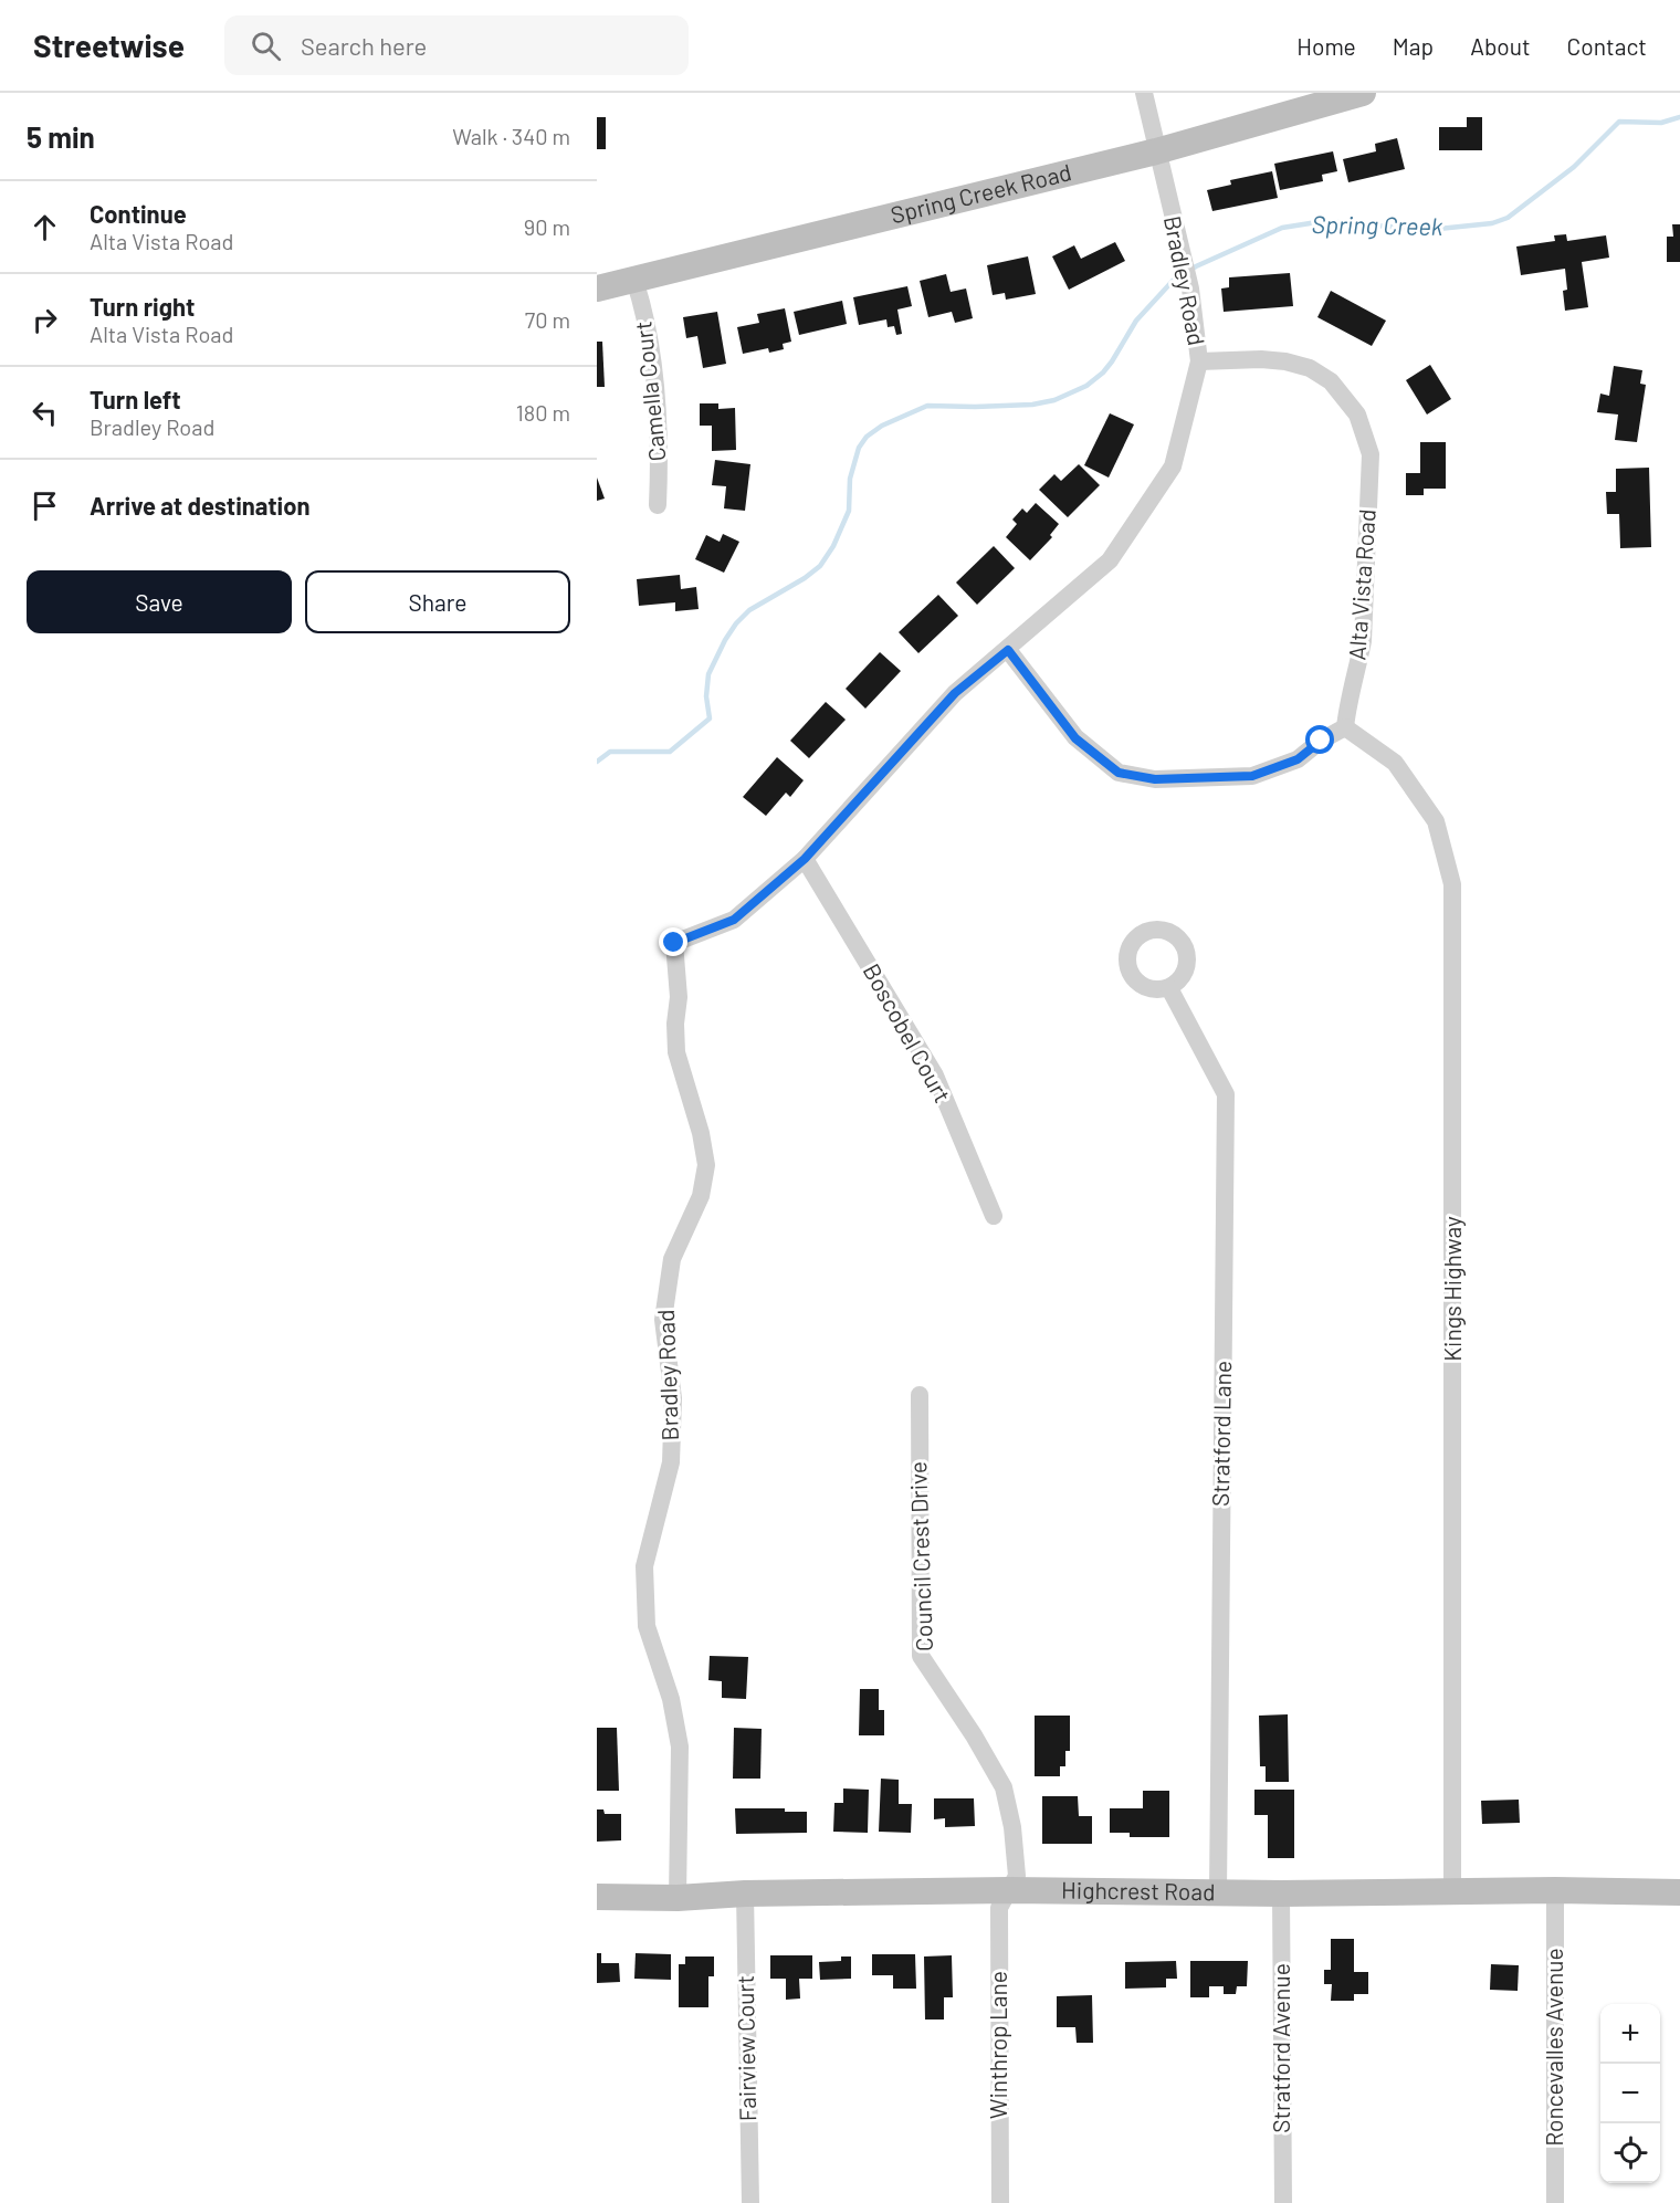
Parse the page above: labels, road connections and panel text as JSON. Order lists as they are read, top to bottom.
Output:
{
  "streets": {
    "street": [
      "Spring Creek Road",
      "Bradley Road",
      "Camella Court",
      "Alta Vista Road",
      "Boscobel Court",
      "Kings Highway",
      "Stratford Lane",
      "Council Crest Drive",
      "Highcrest Road",
      "Winthrop Lane",
      "Roncevalles Avenue",
      "Fairview Court",
      "Stratford Avenue"
    ]
  },
  "crossings": [
    ["Spring Creek Road", "Bradley Road"],
    ["Spring Creek Road", "Camella Court"],
    ["Bradley Road", "Alta Vista Road"],
    ["Bradley Road", "Boscobel Court"],
    ["Bradley Road", "Highcrest Road"],
    ["Alta Vista Road", "Kings Highway"],
    ["Kings Highway", "Highcrest Road"],
    ["Stratford Lane", "Highcrest Road"],
    ["Council Crest Drive", "Highcrest Road"],
    ["Council Crest Drive", "Winthrop Lane"],
    ["Highcrest Road", "Winthrop Lane"],
    ["Highcrest Road", "Roncevalles Avenue"],
    ["Highcrest Road", "Fairview Court"],
    ["Highcrest Road", "Stratford Avenue"]
  ],
  "water": ["Spring Creek"],
  "page": {
    "header": "Streetwise",
    "search": "Search here",
    "nav": [
      "Home",
      "Map",
      "About",
      "Contact"
    ],
    "heading": ["5 min", "Walk · 340 m"],
    "list": [
      ["Continue", "Alta Vista Road", "90 m"],
      ["Turn right", "Alta Vista Road", "70 m"],
      ["Turn left", "Bradley Road", "180 m"],
      "Arrive at destination"
    ],
    "buttons": ["Save", "Share"],
    "map_buttons": ["+", "−"]
  }
}
